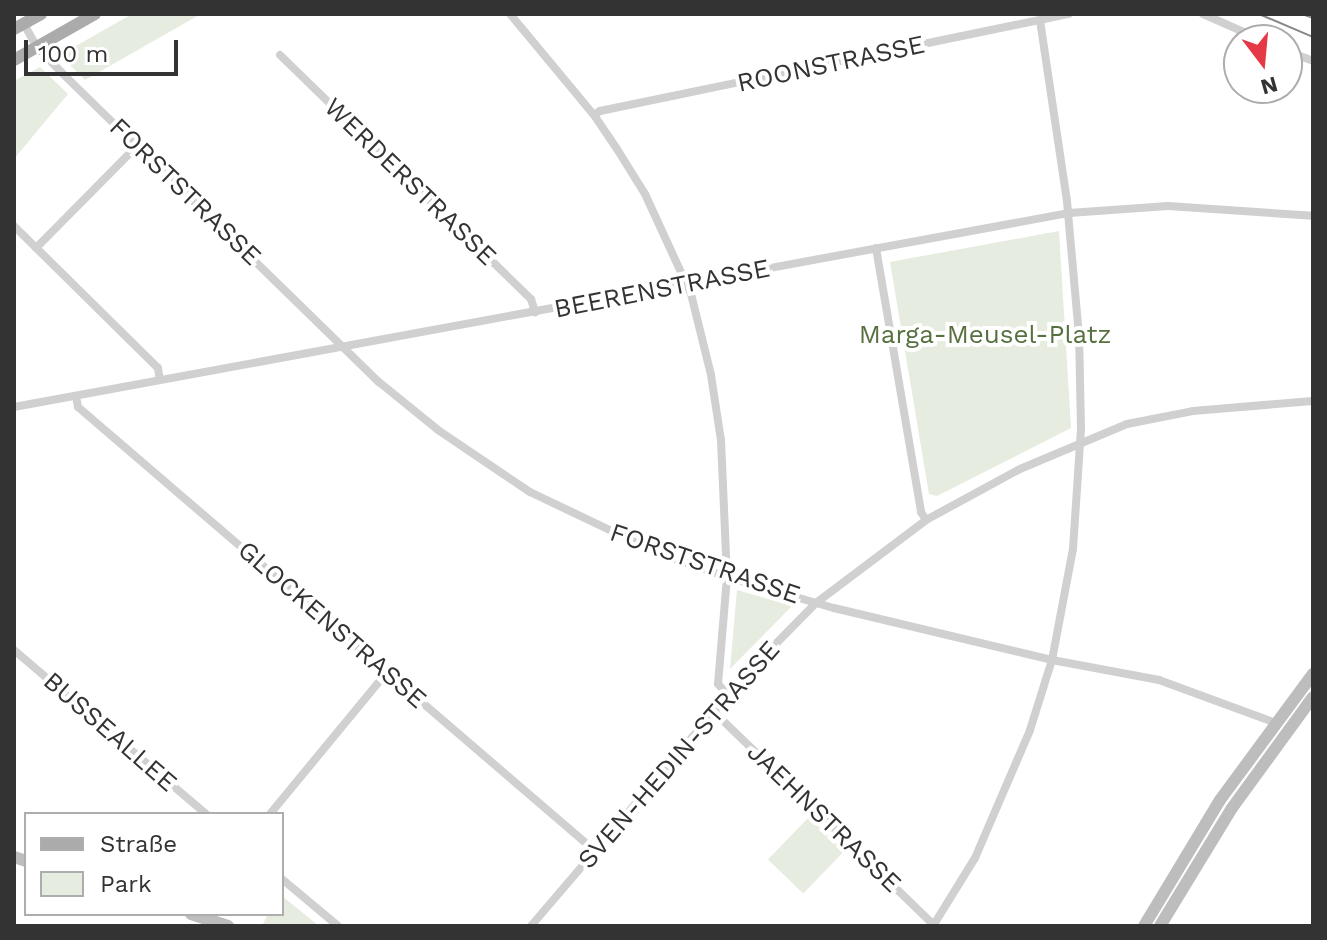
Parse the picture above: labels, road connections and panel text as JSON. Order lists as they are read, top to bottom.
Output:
{
  "streets": {
    "street": [
      "ROONSTRASSE",
      "WERDERSTRASSE",
      "FORSTSTRASSE",
      "BEERENSTRASSE",
      "GLOCKENSTRASSE",
      "BUSSEALLEE",
      "SVEN-HEDIN-STRASSE",
      "JAEHNSTRASSE"
    ]
  },
  "crossings": [
    ["WERDERSTRASSE", "BEERENSTRASSE"],
    ["FORSTSTRASSE", "BEERENSTRASSE"],
    ["FORSTSTRASSE", "SVEN-HEDIN-STRASSE"],
    ["BEERENSTRASSE", "GLOCKENSTRASSE"],
    ["GLOCKENSTRASSE", "SVEN-HEDIN-STRASSE"],
    ["SVEN-HEDIN-STRASSE", "JAEHNSTRASSE"]
  ],
  "parks": ["Marga-Meusel-Platz"],
  "legend": ["Straße", "Park"],
  "scale_bar": "100 m",
  "north": "bottom"
}
